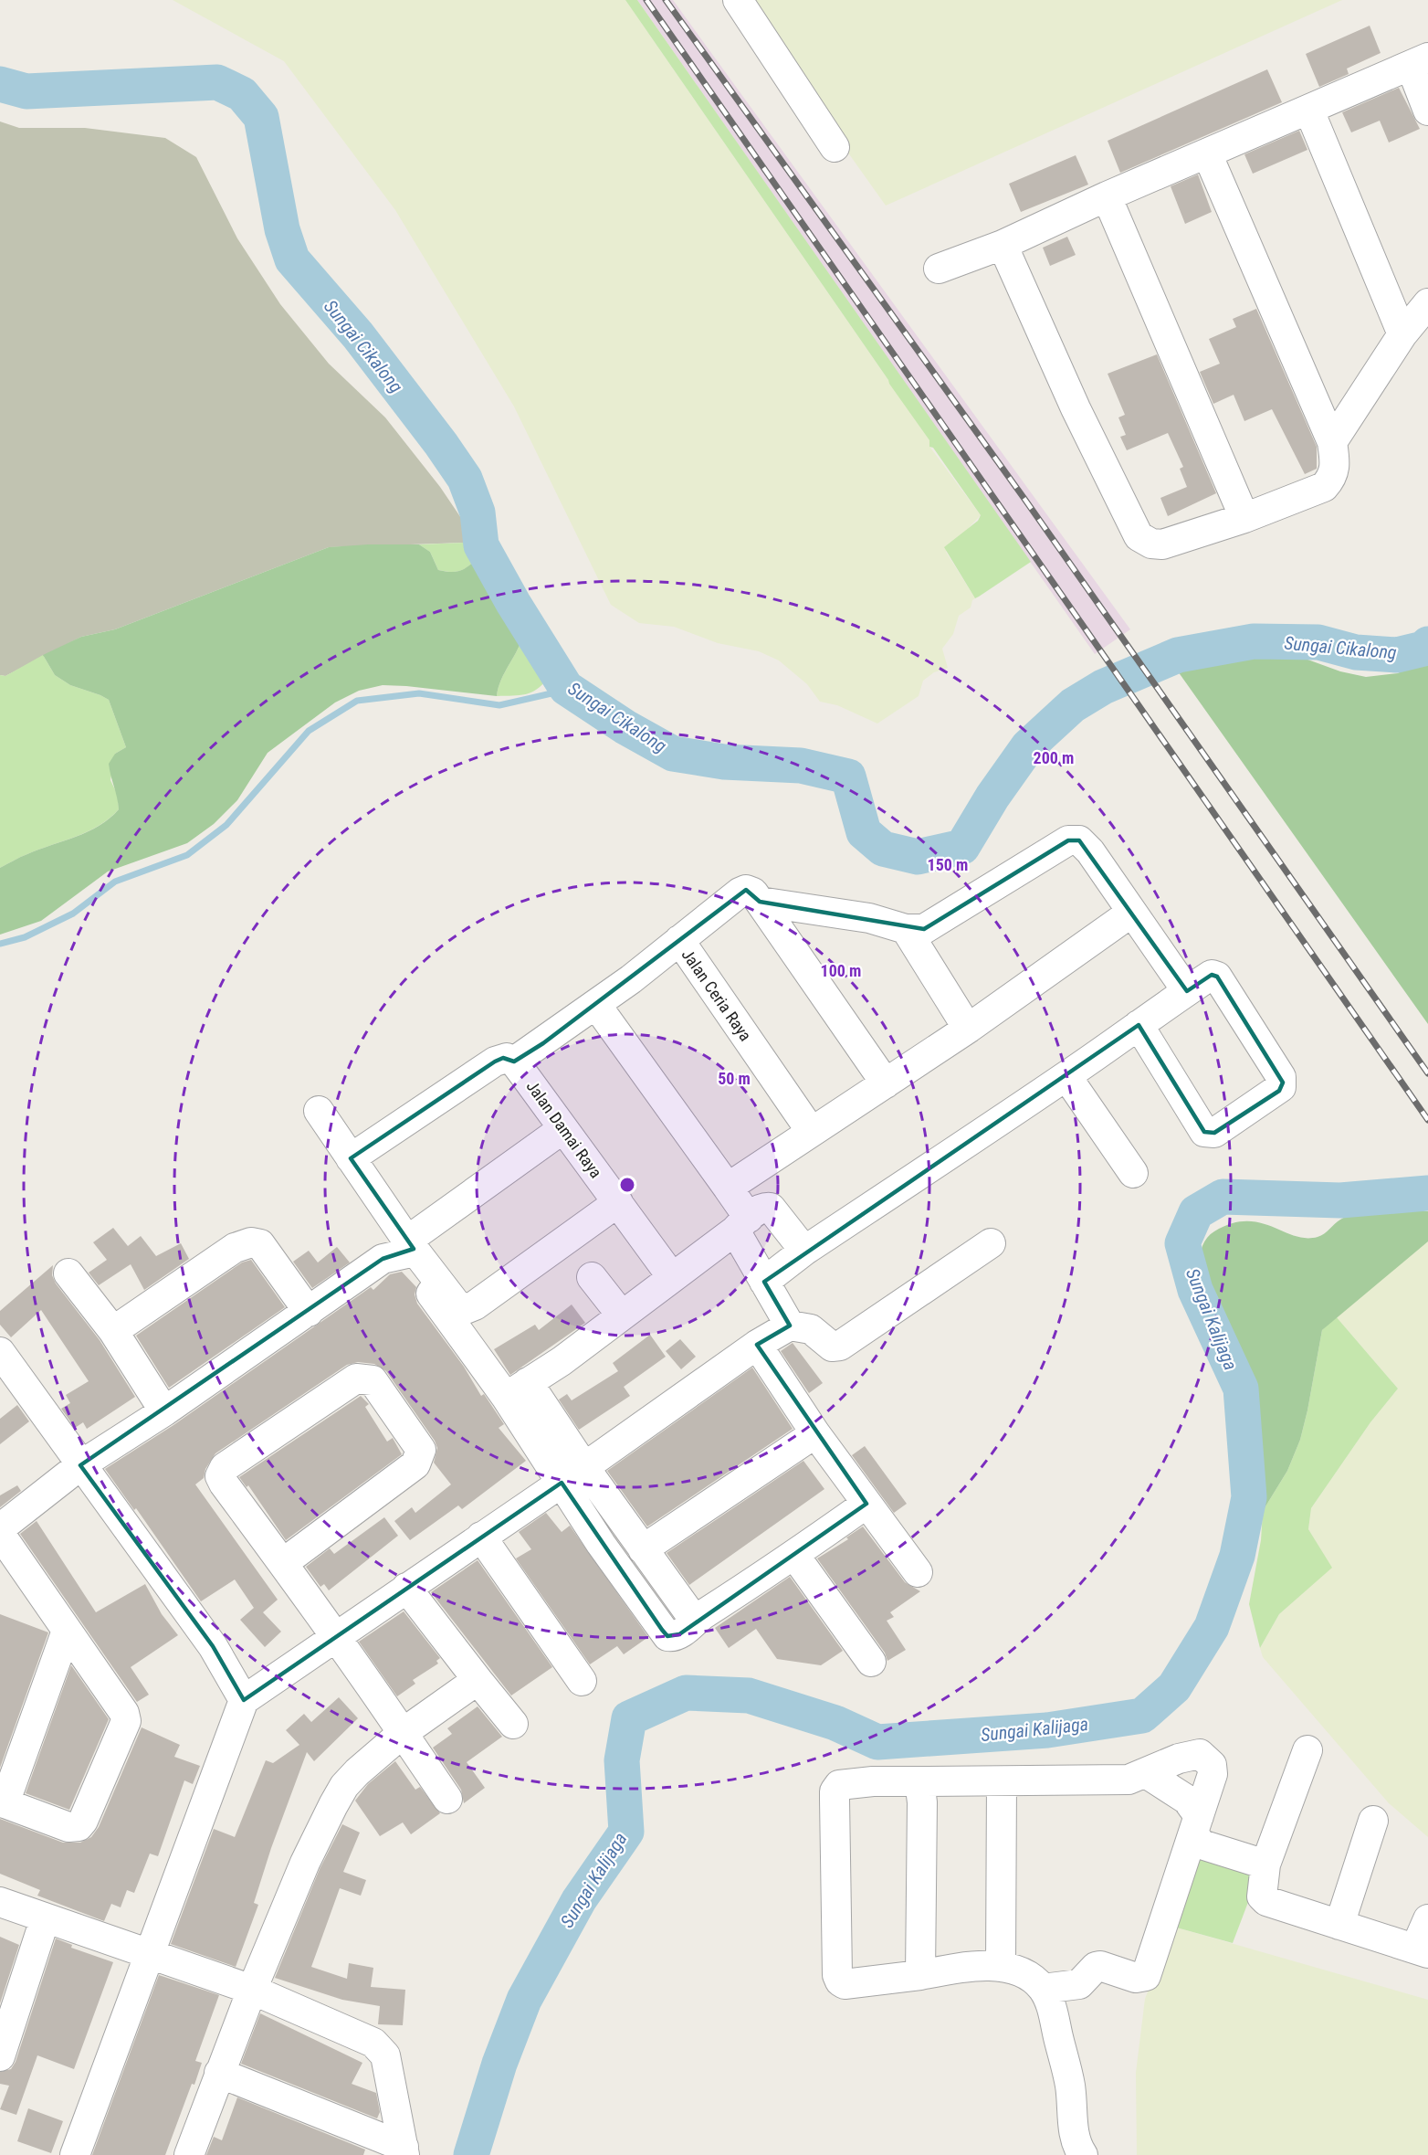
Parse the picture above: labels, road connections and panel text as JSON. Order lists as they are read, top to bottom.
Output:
{
  "streets": {
    "street": ["Jalan Ceria Raya", "Jalan Damai Raya"]
  },
  "water": ["Sungai Cikalong", "Sungai Kalijaga"],
  "rings": [
    "200 m",
    "150 m",
    "100 m",
    "50 m"
  ]
}
